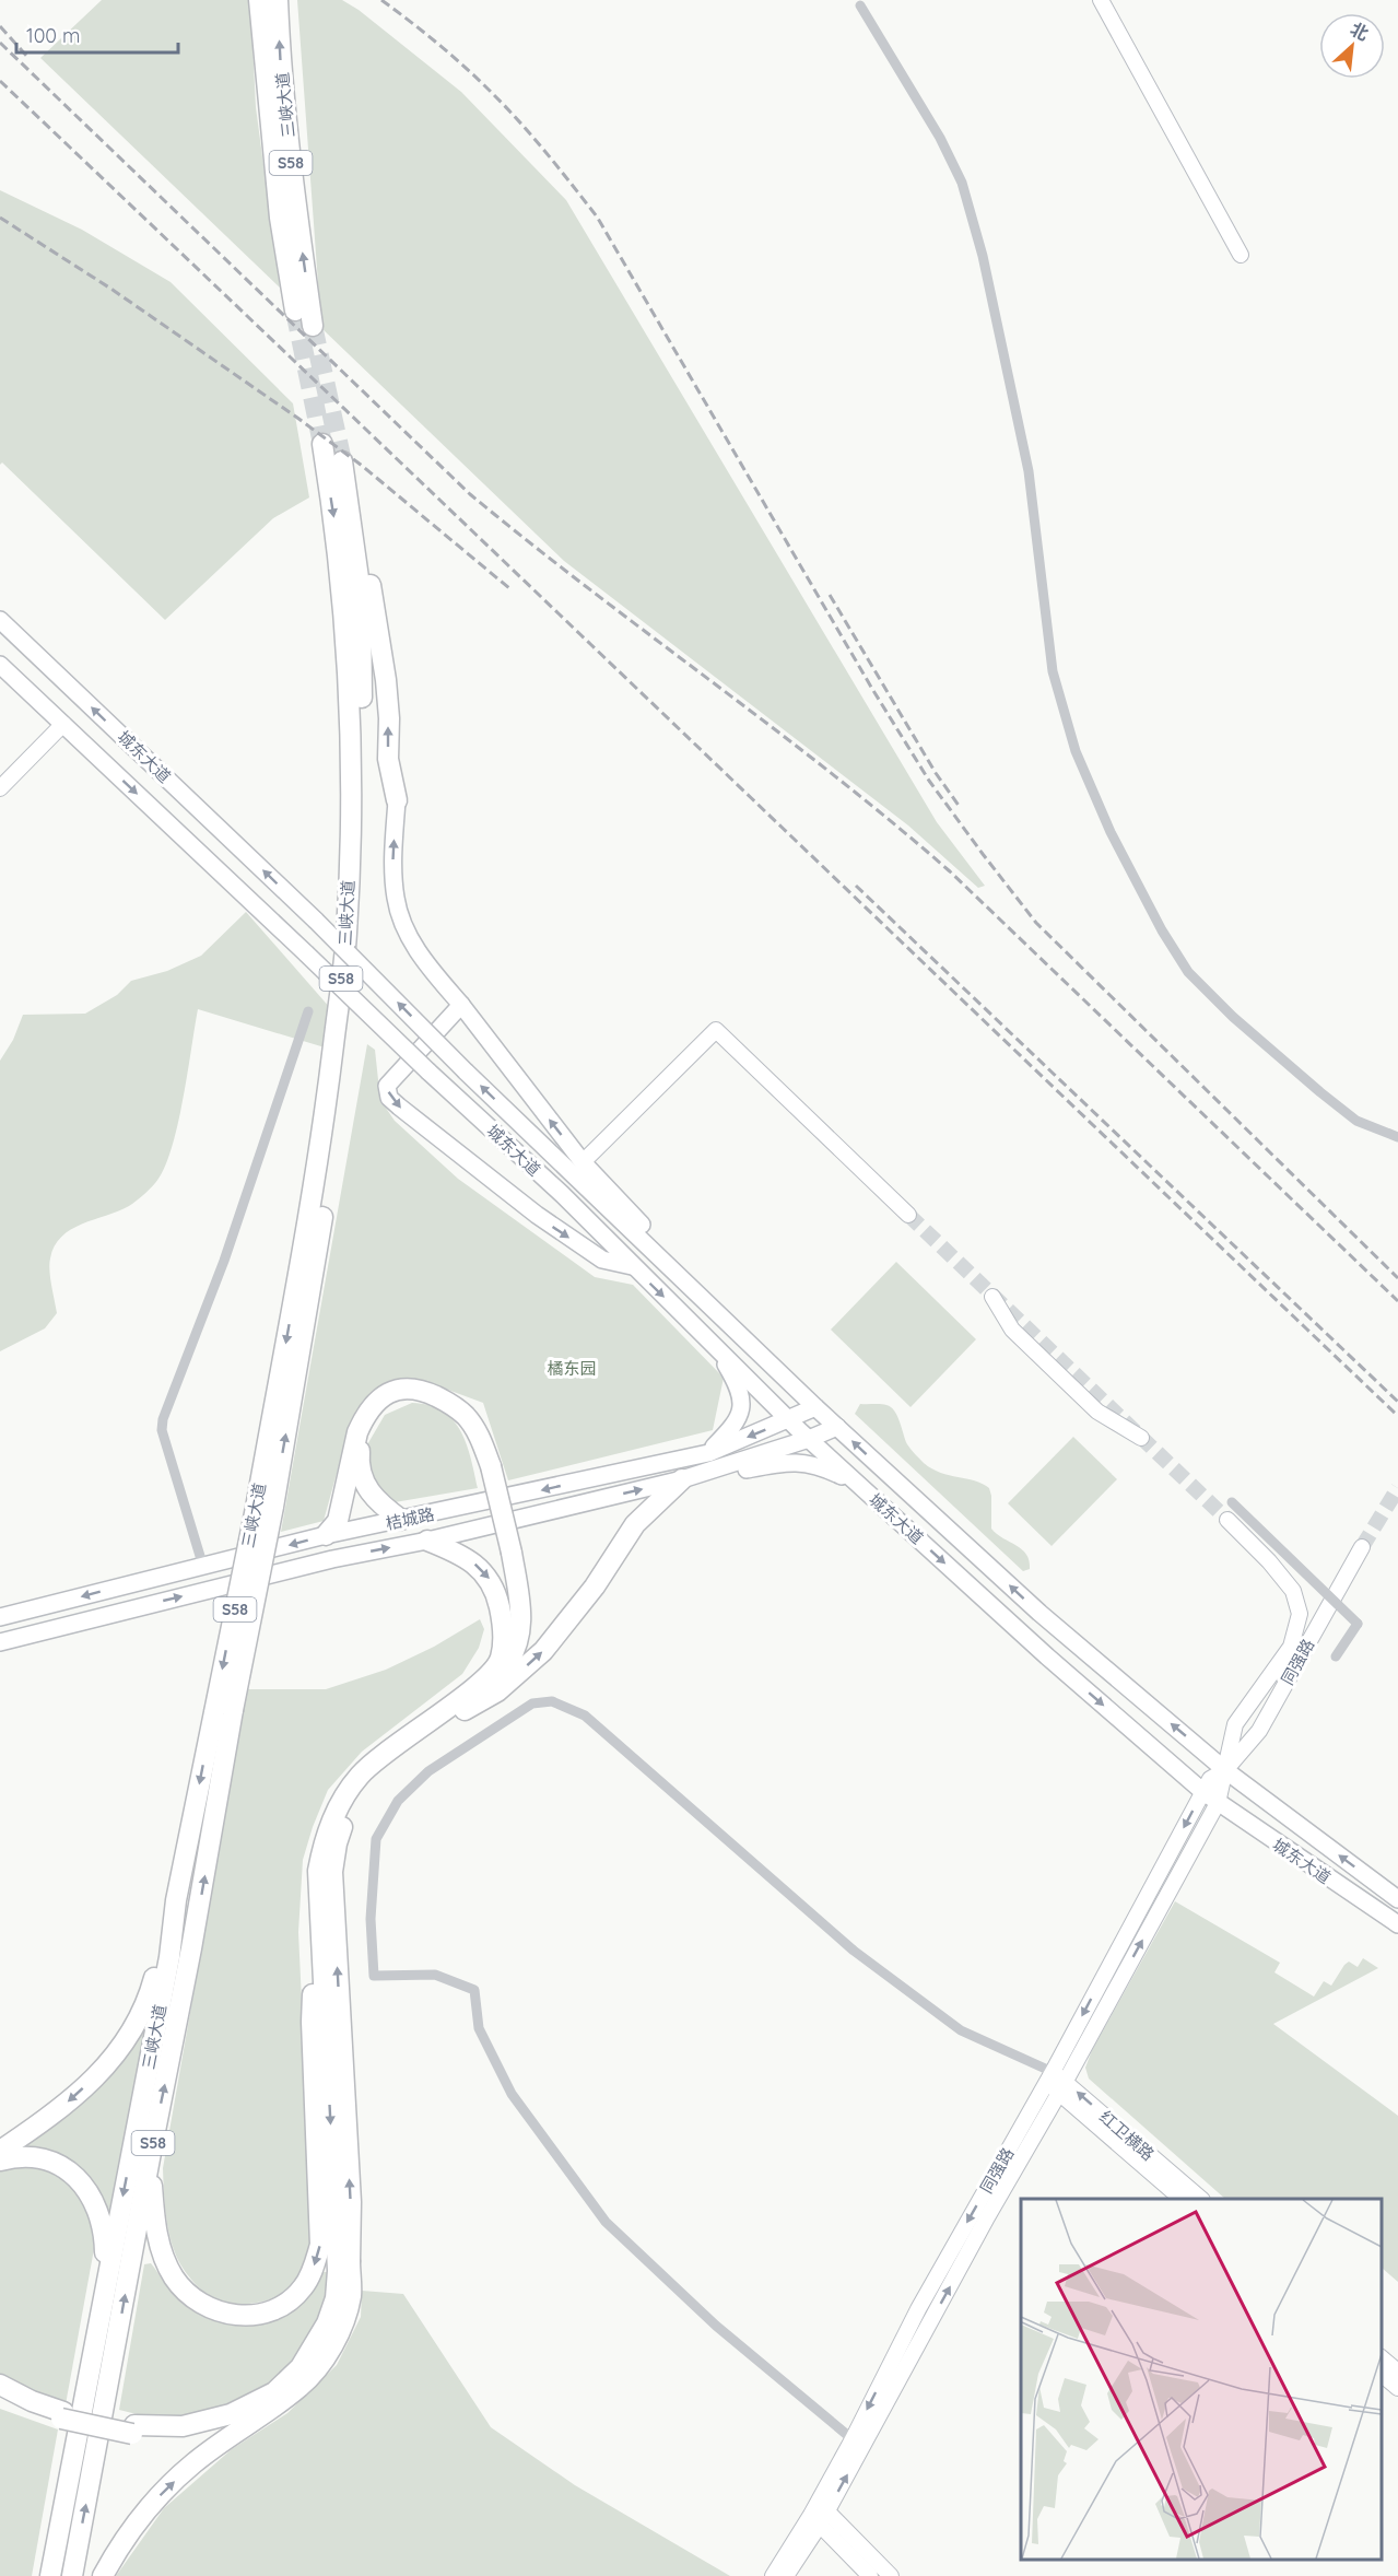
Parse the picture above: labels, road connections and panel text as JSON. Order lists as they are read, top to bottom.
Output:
{
  "streets": {
    "highway": ["三峡大道", "S58"],
    "main road": [
      "城东大道",
      "桔城路",
      "同强路",
      "红卫横路"
    ]
  },
  "crossings": [
    ["城东大道", "桔城路"],
    ["城东大道", "同强路"],
    ["同强路", "红卫横路"]
  ],
  "parks": ["橘东园"],
  "scale_bar": "100 m",
  "north": "top right"
}
